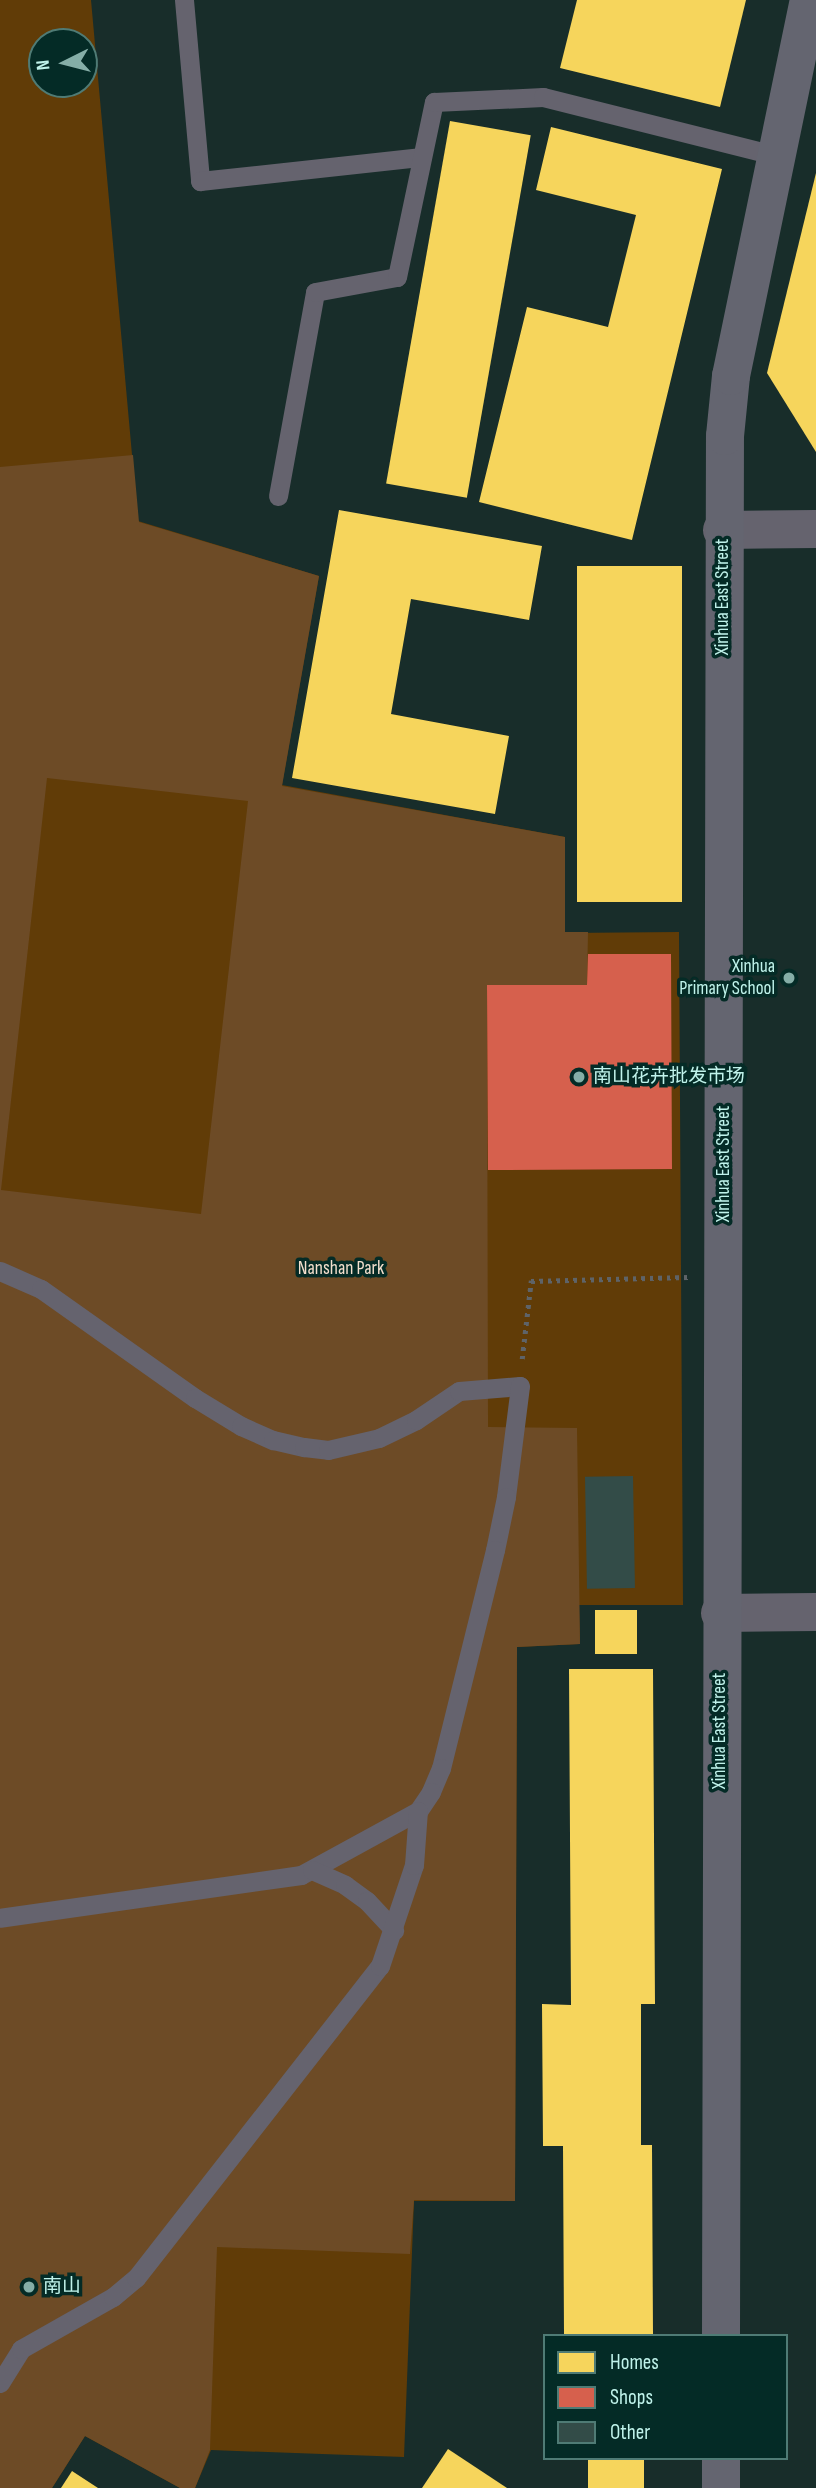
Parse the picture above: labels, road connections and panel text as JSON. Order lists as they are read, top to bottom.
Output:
{
  "streets": {
    "street": ["Xinhua East Street"]
  },
  "parks": ["Nanshan Park"],
  "places": ["Xinhua Primary School", "南山花卉批发市场", "南山"],
  "legend": ["Homes", "Shops", "Other"],
  "north": "left"
}
